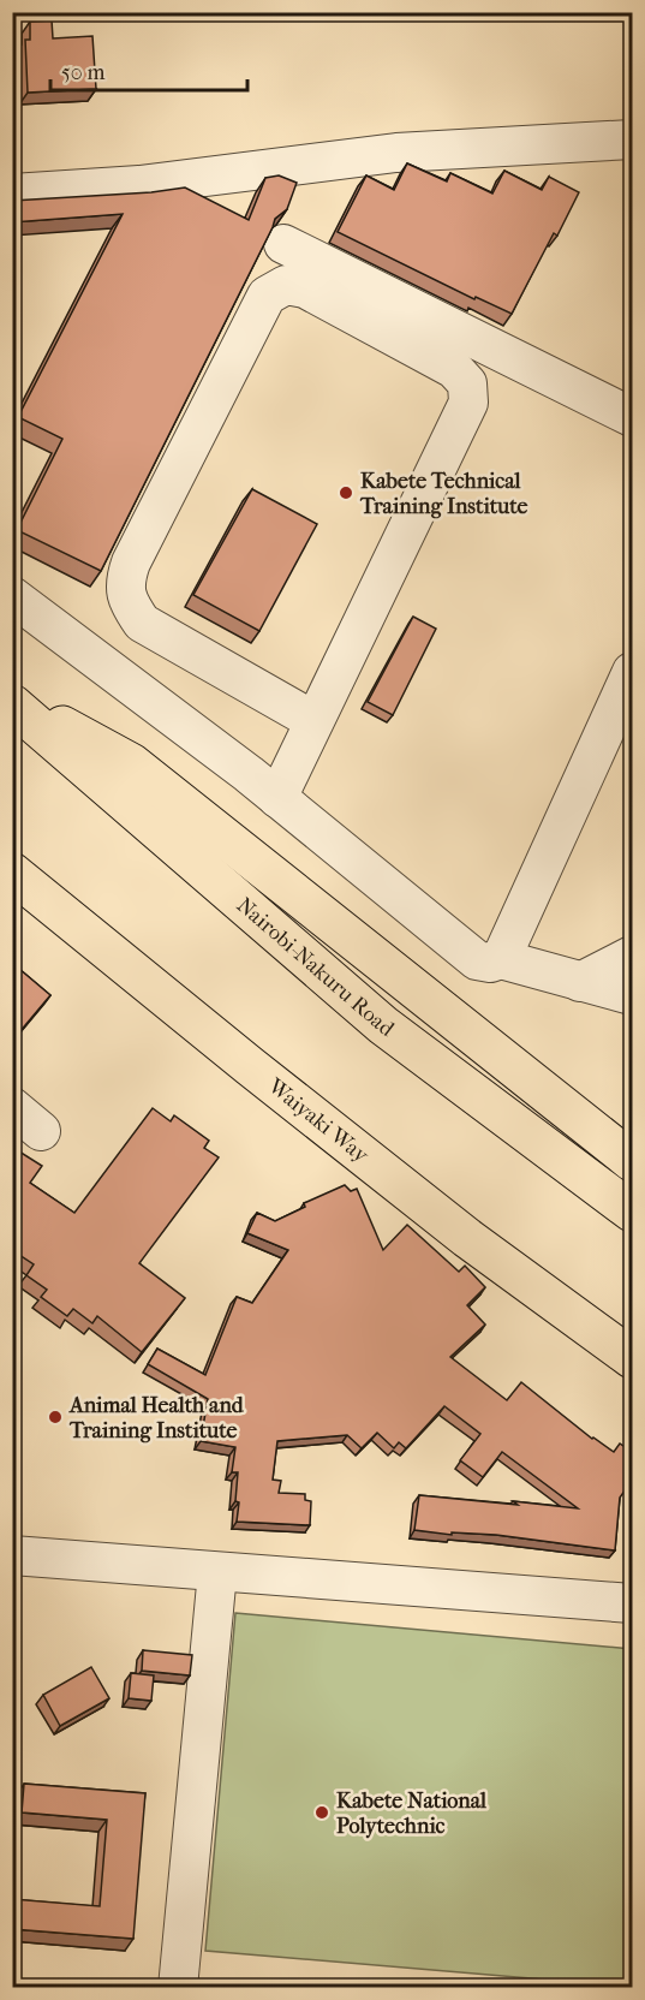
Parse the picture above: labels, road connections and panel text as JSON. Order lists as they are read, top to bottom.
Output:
{
  "streets": {
    "highway": ["Nairobi-Nakuru Road", "Waiyaki Way"]
  },
  "places": ["Kabete Technical Training Institute", "Animal Health and Training Institute", "Kabete National Polytechnic"],
  "scale_bar": "50 m"
}
